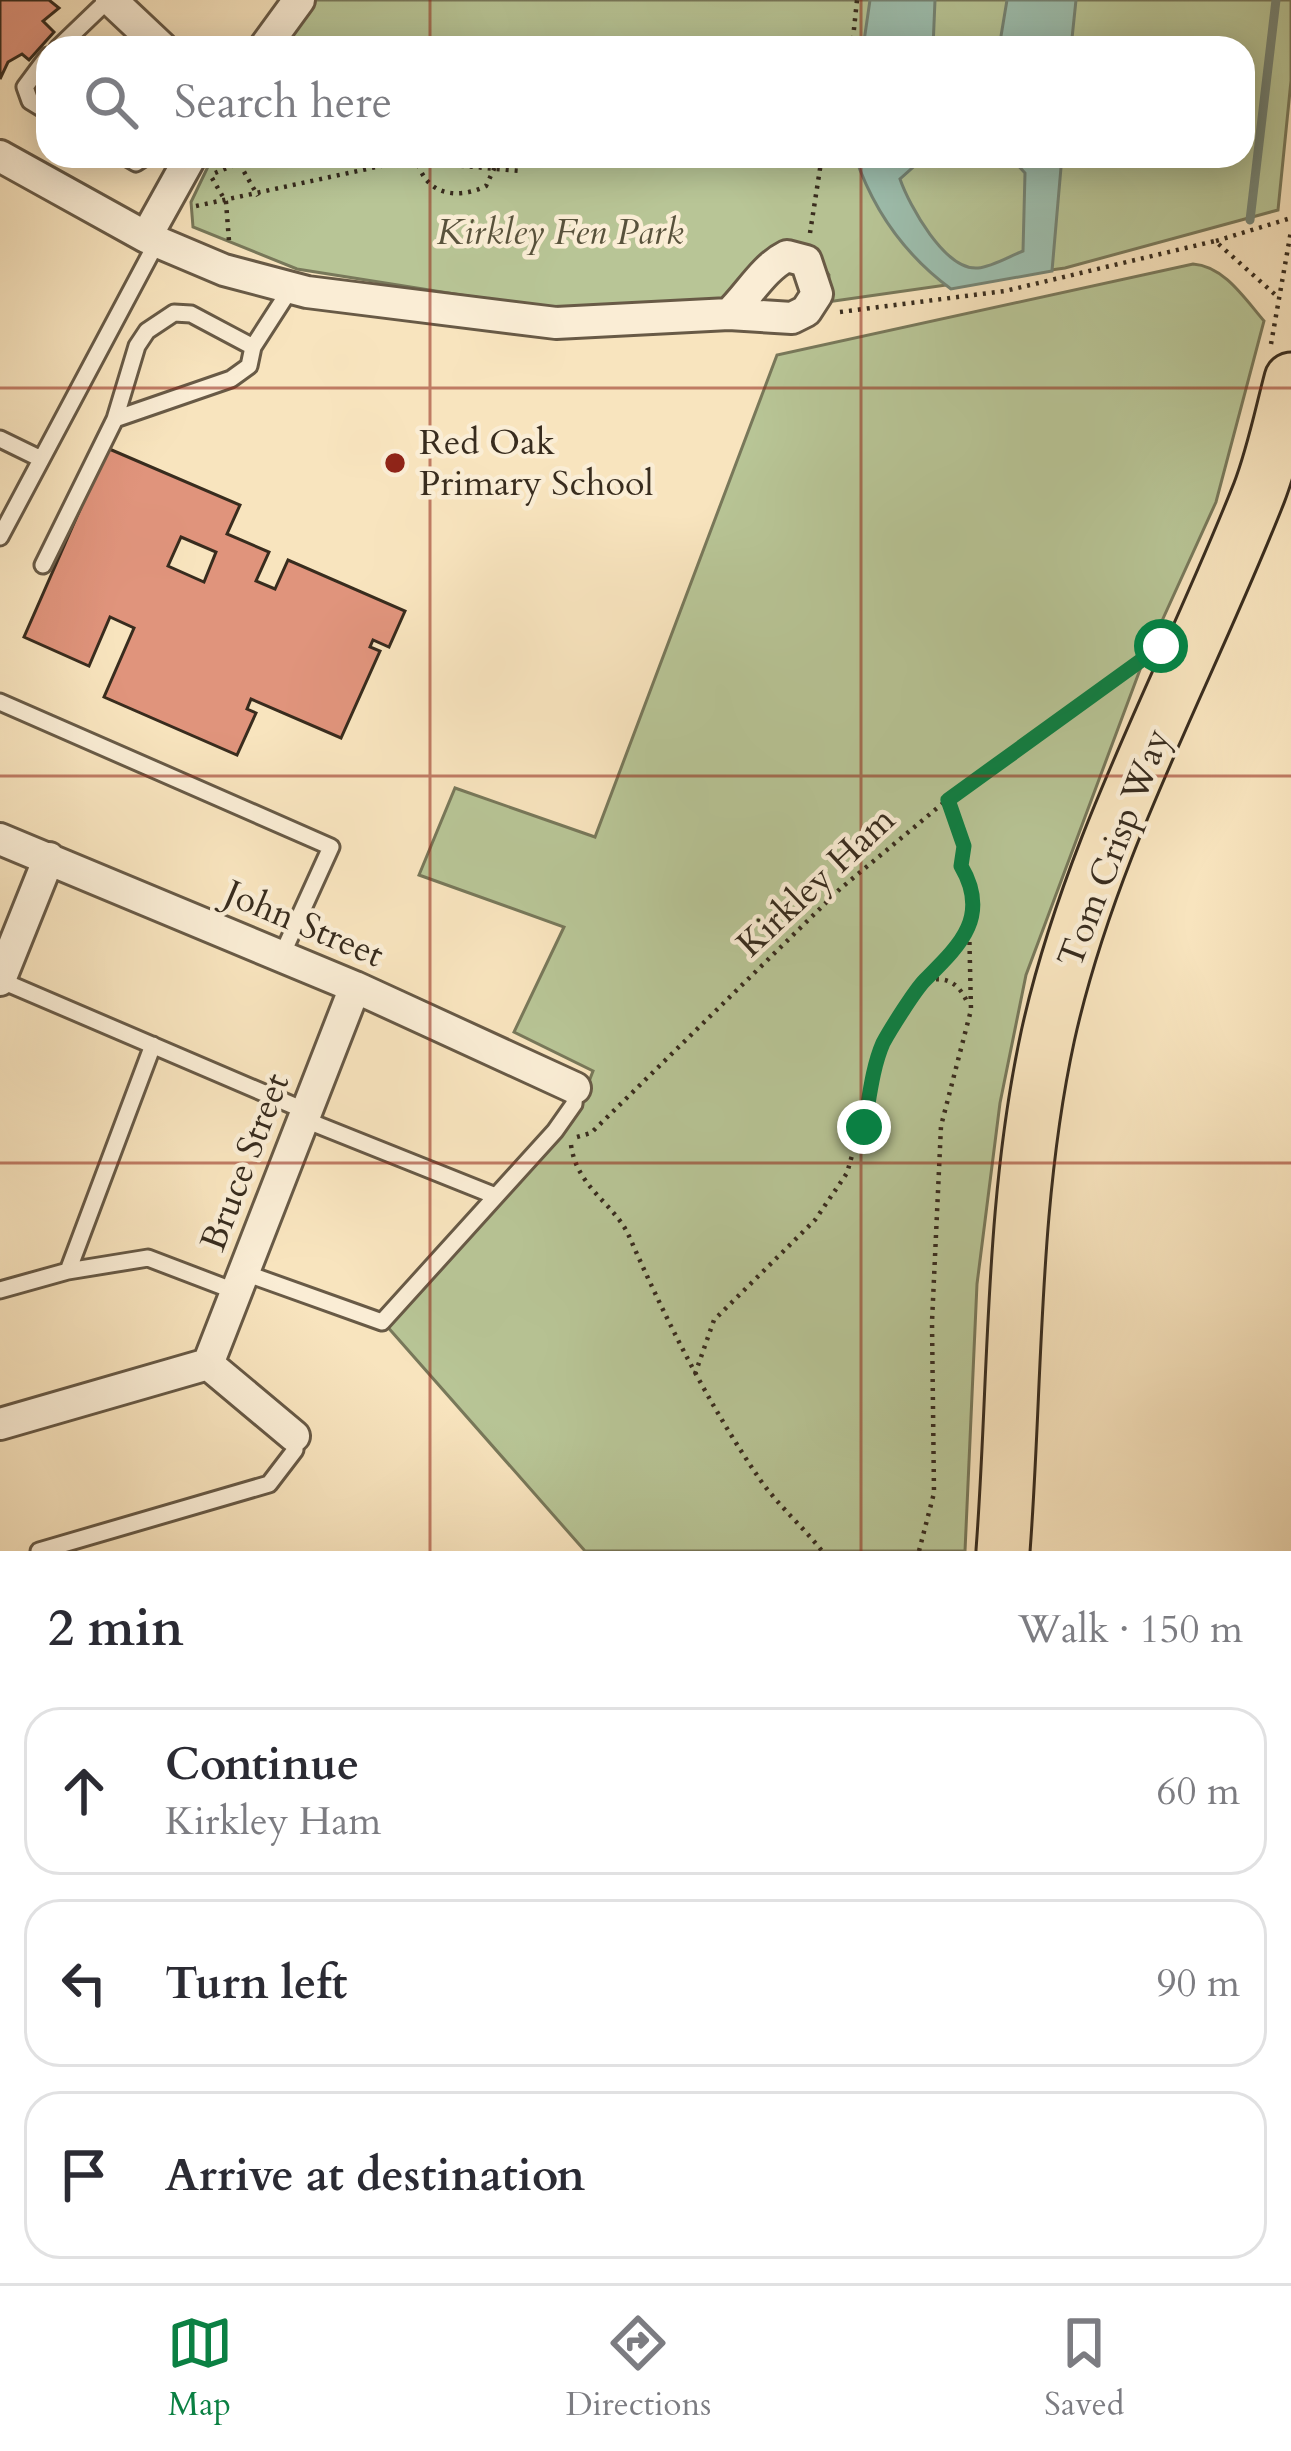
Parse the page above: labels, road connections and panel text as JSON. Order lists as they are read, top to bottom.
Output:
{
  "streets": {
    "highway": ["Tom Crisp Way"],
    "street": ["John Street", "Bruce Street"],
    "path": ["Kirkley Ham"]
  },
  "crossings": [
    ["Tom Crisp Way", "Kirkley Ham"],
    ["John Street", "Bruce Street"]
  ],
  "parks": ["Kirkley Fen Park"],
  "places": ["Red Oak Primary School"],
  "page": {
    "search": "Search here",
    "heading": ["2 min", "Walk · 150 m"],
    "list": [
      ["Continue", "Kirkley Ham", "60 m"],
      ["Turn left", "90 m"],
      "Arrive at destination"
    ],
    "nav": ["Map", "Directions", "Saved"]
  }
}
